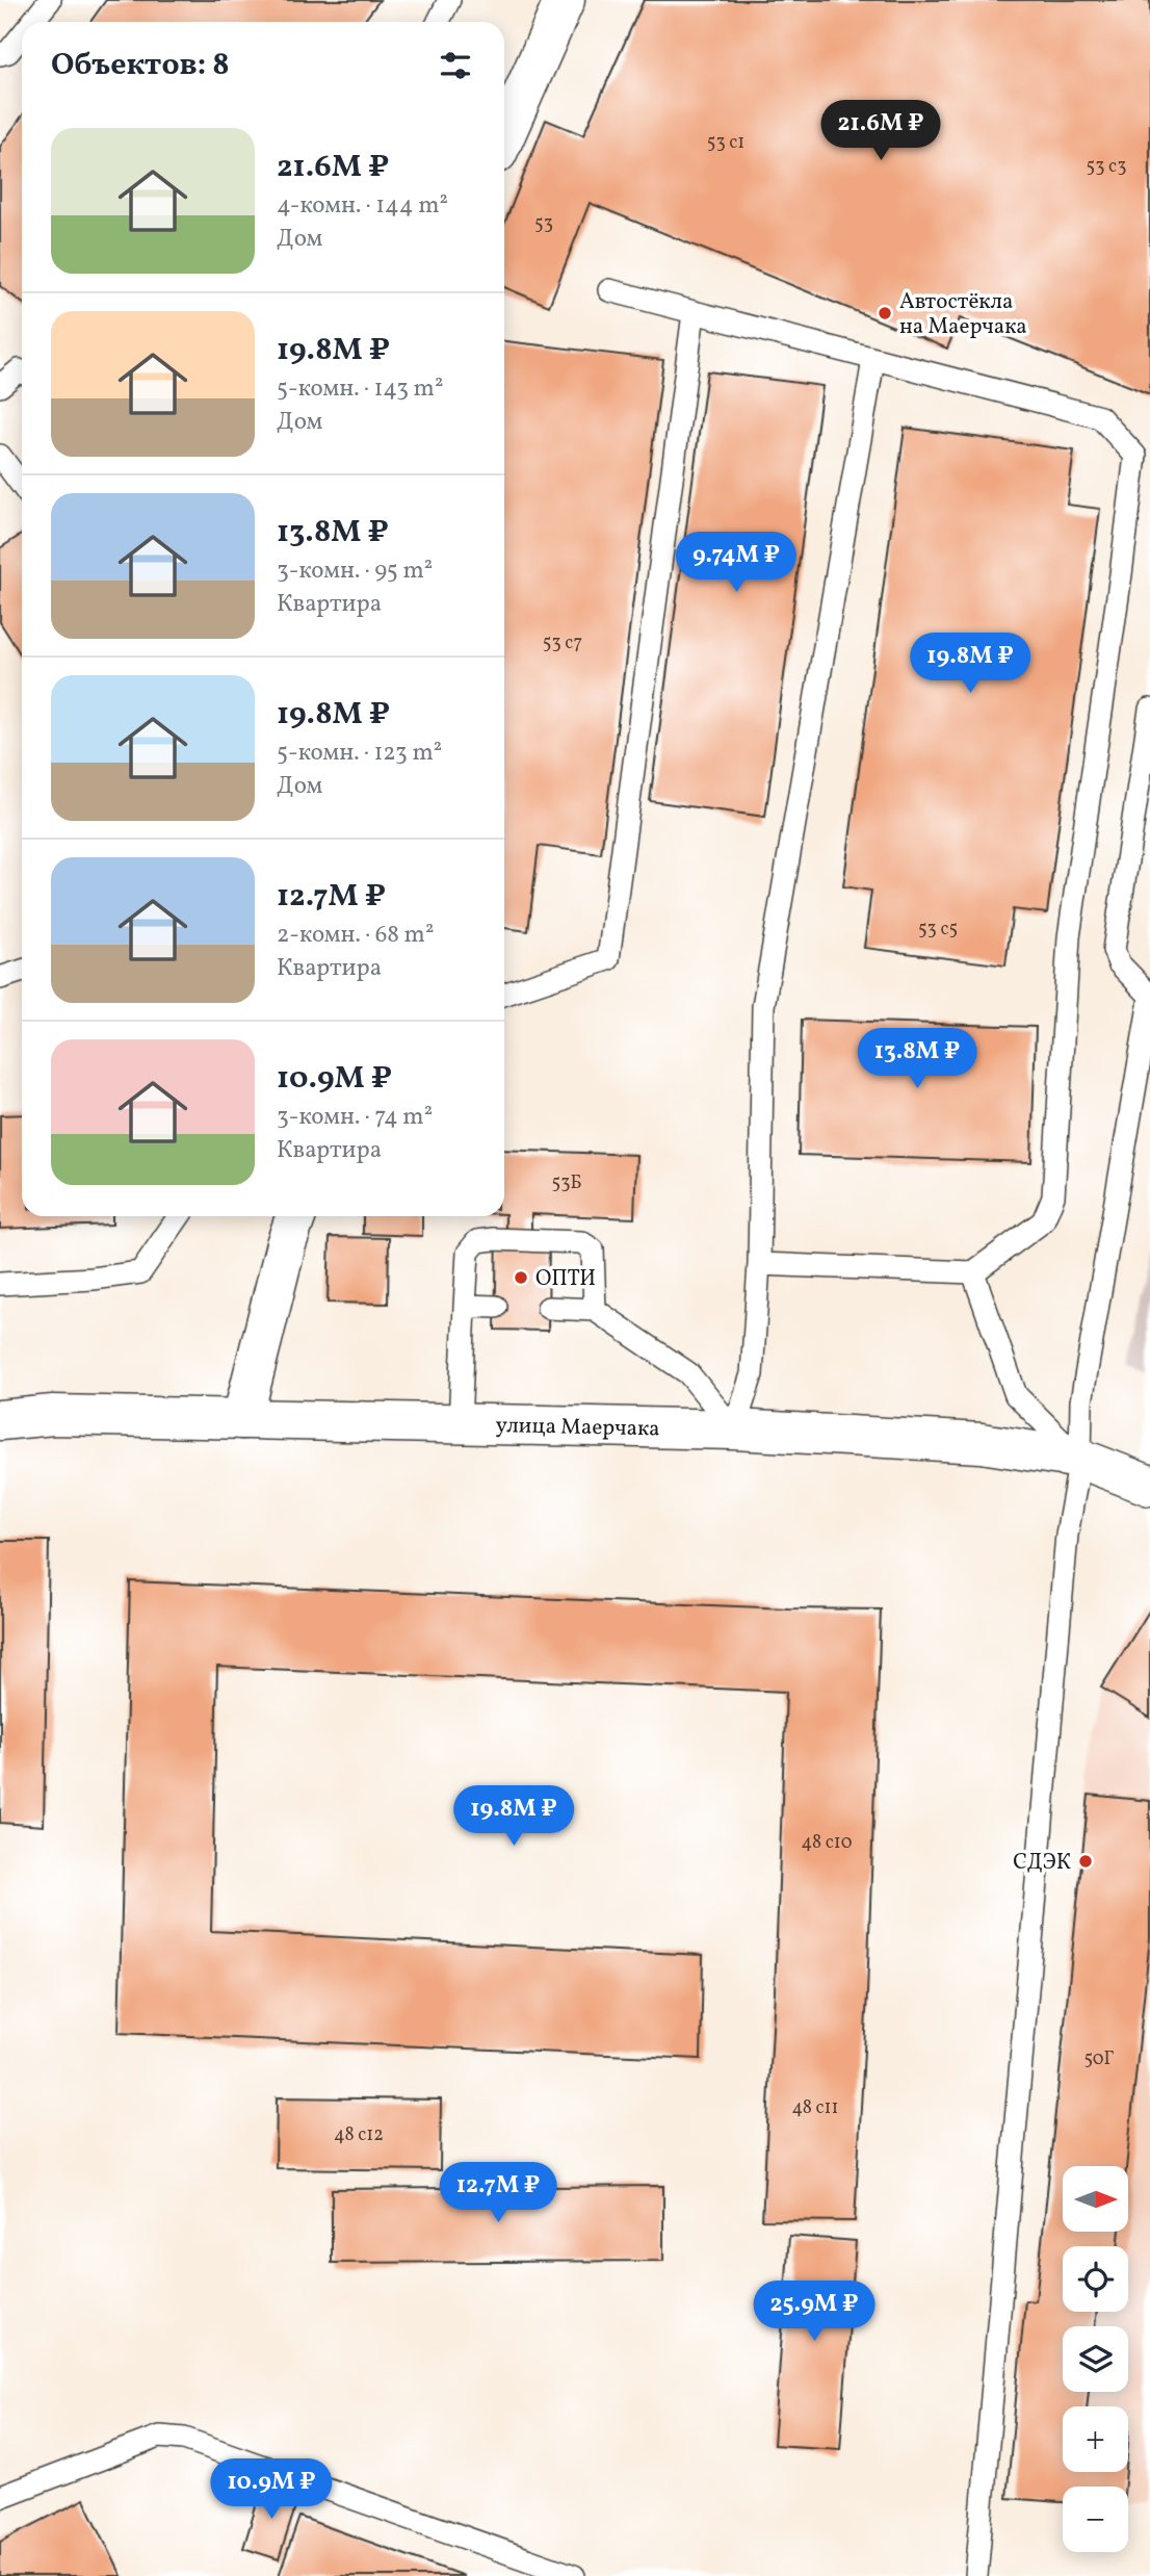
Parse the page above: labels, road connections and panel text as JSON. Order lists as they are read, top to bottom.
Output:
{
  "streets": {
    "main road": ["улица Маерчака"]
  },
  "places": ["Автостёкла на Маерчака", "ОПТИ", "СДЭК"],
  "house_numbers": [
    "53 с1",
    "53 с3",
    "53",
    "53 с7",
    "53 с5",
    "53Б",
    "48 с10",
    "50Г",
    "48 с11",
    "48 с12"
  ],
  "north": "right",
  "page": {
    "heading": "Объектов: 8",
    "price": [
      "21.6M ₽",
      "9.74M ₽",
      "19.8M ₽",
      "13.8M ₽",
      "19.8M ₽",
      "12.7M ₽",
      "25.9M ₽",
      "10.9M ₽"
    ],
    "list": [
      {
        "name": "21.6M ₽",
        "note": "4-комн. · 144 m² · Дом"
      },
      {
        "name": "19.8M ₽",
        "note": "5-комн. · 143 m² · Дом"
      },
      {
        "name": "13.8M ₽",
        "note": "3-комн. · 95 m² · Квартира"
      },
      {
        "name": "19.8M ₽",
        "note": "5-комн. · 123 m² · Дом"
      },
      {
        "name": "12.7M ₽",
        "note": "2-комн. · 68 m² · Квартира"
      },
      {
        "name": "10.9M ₽",
        "note": "3-комн. · 74 m² · Квартира"
      }
    ],
    "map_buttons": ["+", "−"]
  }
}
